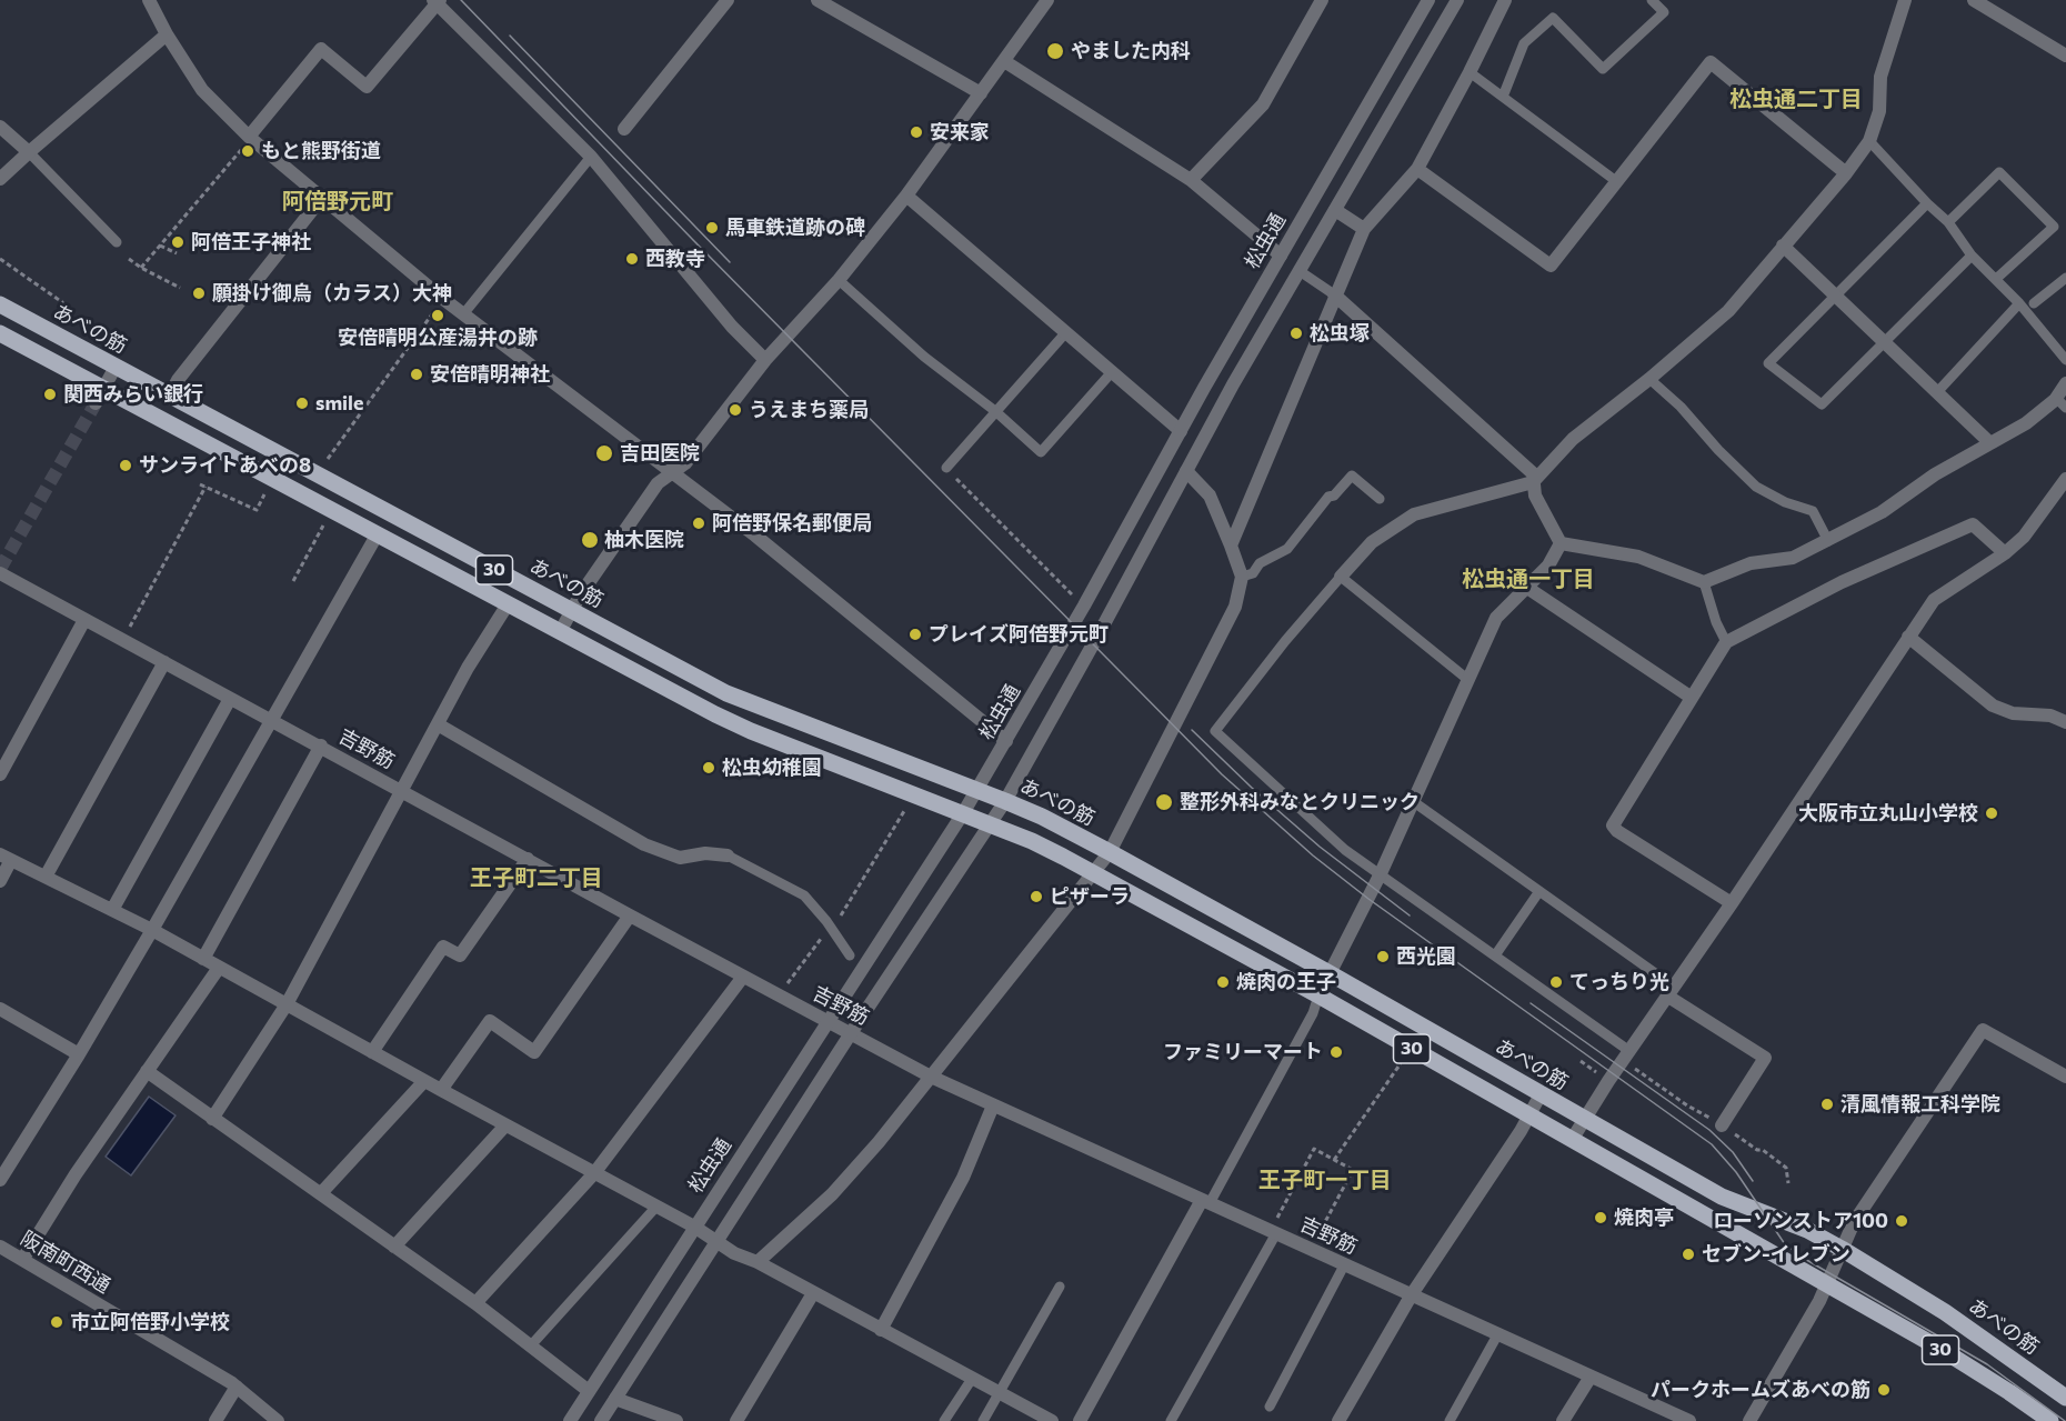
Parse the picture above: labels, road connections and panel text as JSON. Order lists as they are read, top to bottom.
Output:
{
  "streets": {
    "main road": ["あべの筋", "30"],
    "street": ["松虫通", "吉野筋", "阪南町西通"]
  },
  "crossings": [
    ["松虫通", "あべの筋"],
    ["松虫通", "30"],
    ["松虫通", "吉野筋"]
  ],
  "districts": [
    "松虫通二丁目",
    "阿倍野元町",
    "松虫通一丁目",
    "王子町二丁目",
    "王子町一丁目"
  ],
  "places": [
    "やました内科",
    "安来家",
    "もと熊野街道",
    "馬車鉄道跡の碑",
    "阿倍王子神社",
    "西教寺",
    "願掛け御烏（カラス）大神",
    "安倍晴明公産湯井の跡",
    "松虫塚",
    "安倍晴明神社",
    "関西みらい銀行",
    "smile",
    "うえまち薬局",
    "吉田医院",
    "サンライトあべの8",
    "阿倍野保名郵便局",
    "柚木医院",
    "プレイズ阿倍野元町",
    "松虫幼稚園",
    "整形外科みなとクリニック",
    "大阪市立丸山小学校",
    "ピザーラ",
    "西光園",
    "焼肉の王子",
    "てっちり光",
    "ファミリーマート",
    "清風情報工科学院",
    "焼肉亭",
    "ローソンストア100",
    "セブン-イレブン",
    "市立阿倍野小学校",
    "パークホームズあべの筋"
  ]
}
